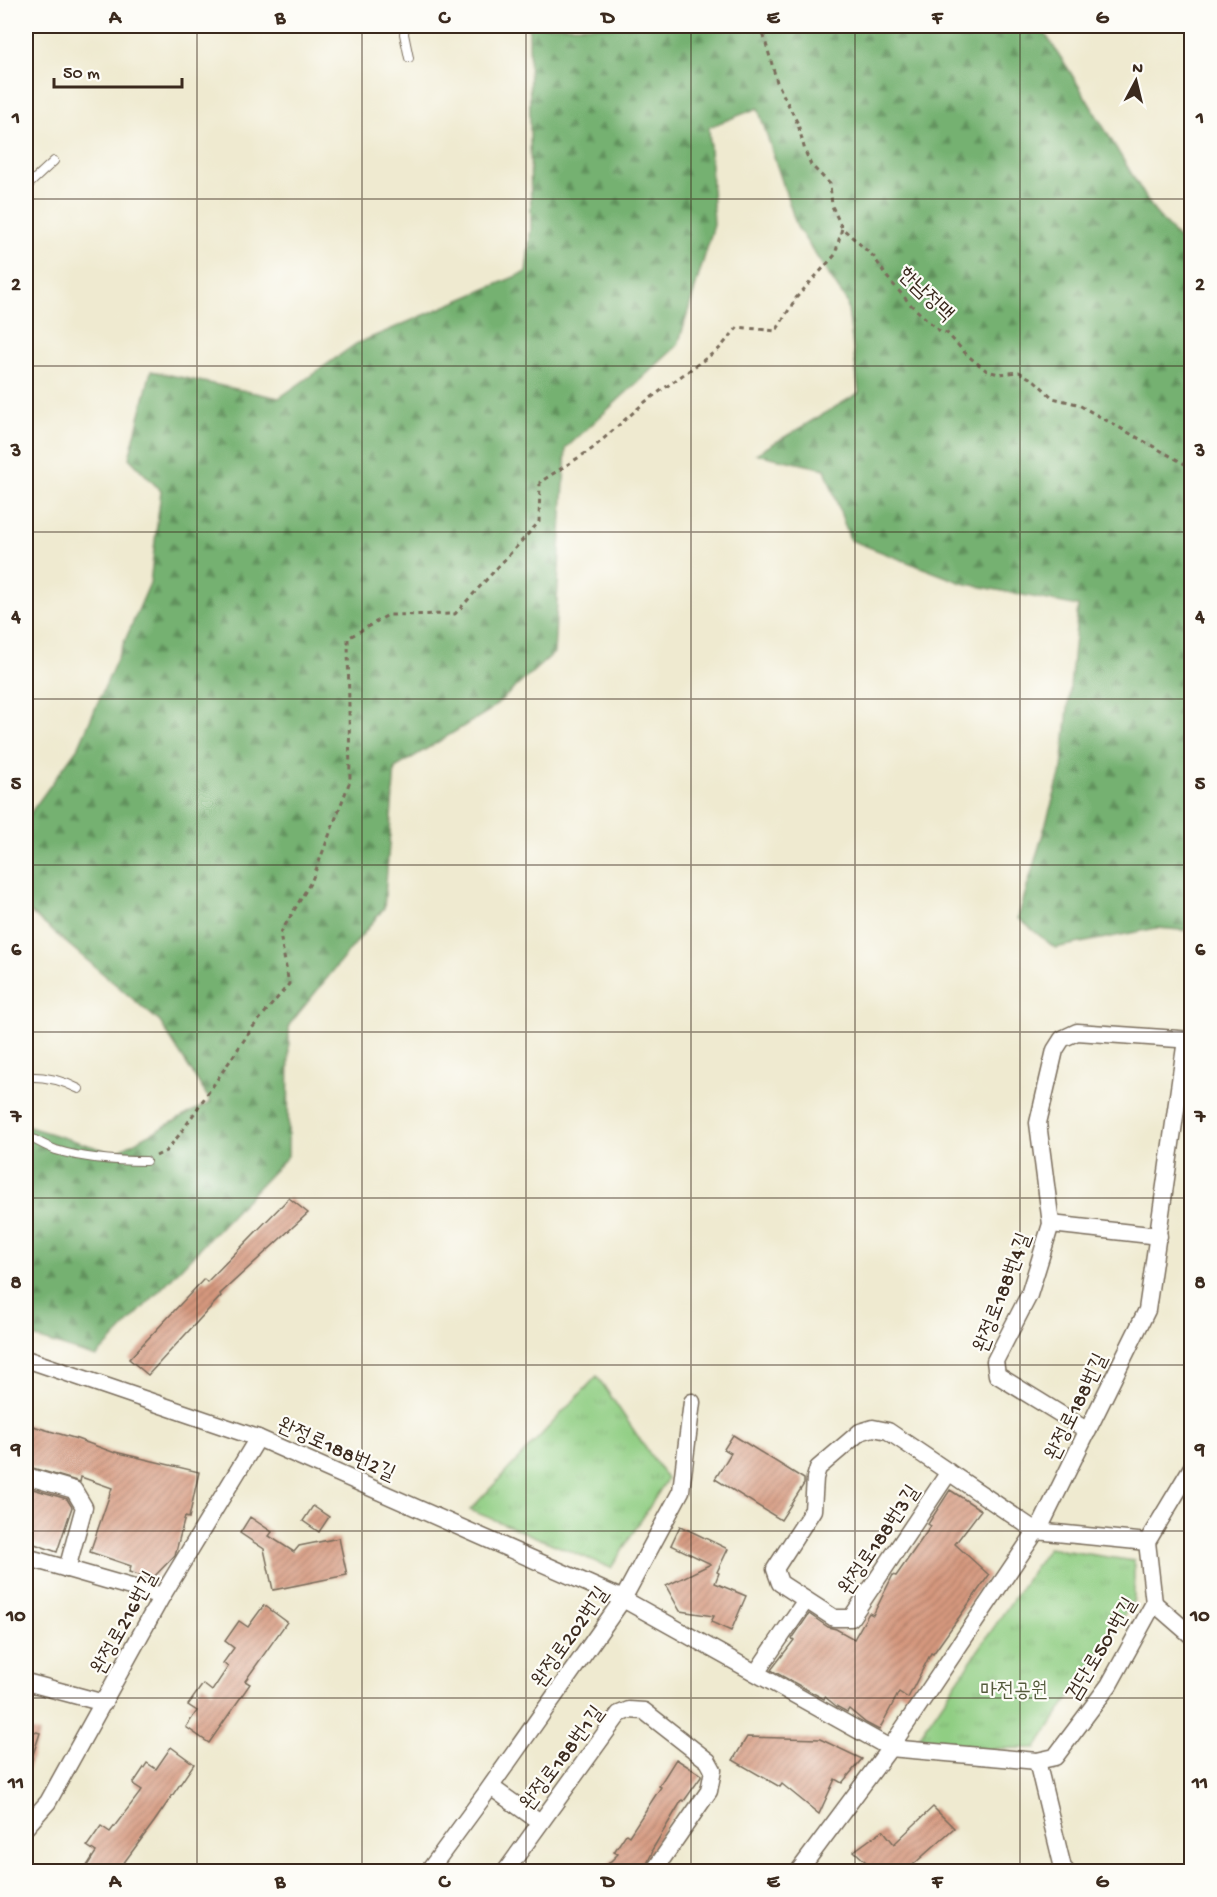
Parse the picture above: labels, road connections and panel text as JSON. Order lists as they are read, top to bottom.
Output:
{
  "streets": {
    "street": [
      "완정로188번4길",
      "완정로188번길",
      "완정로188번2길",
      "완정로188번3길",
      "완정로216번길",
      "완정로202번길",
      "검단로501번길",
      "완정로188번1길"
    ],
    "path": ["한남정맥"]
  },
  "crossings": [
    ["완정로188번4길", "완정로188번길"],
    ["완정로188번길", "완정로188번3길"],
    ["완정로188번2길", "완정로216번길"],
    ["완정로188번2길", "완정로202번길"]
  ],
  "parks": ["마전공원"],
  "scale_bar": "50 m",
  "north": "top",
  "grid": {
    "columns": [
      "A",
      "B",
      "C",
      "D",
      "E",
      "F",
      "G"
    ],
    "rows": [
      "1",
      "2",
      "3",
      "4",
      "5",
      "6",
      "7",
      "8",
      "9",
      "10",
      "11"
    ]
  }
}
